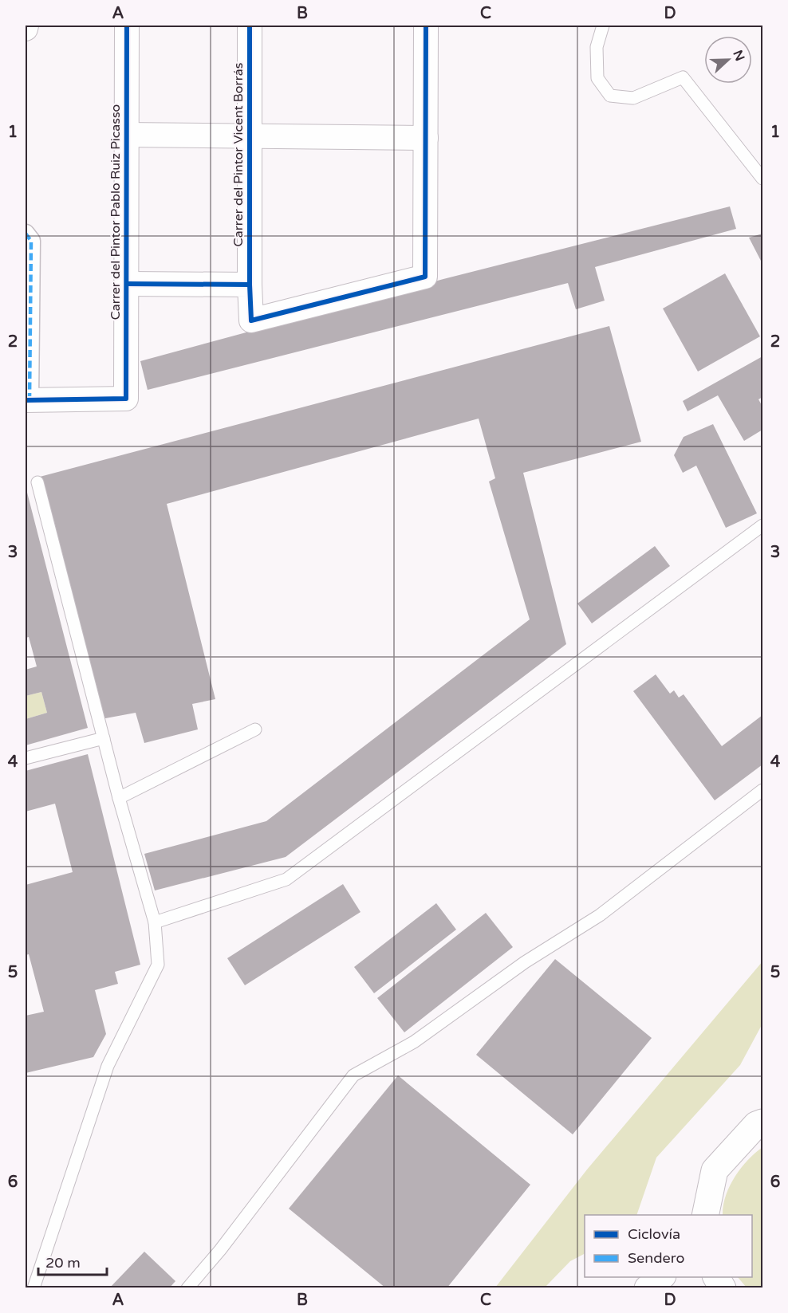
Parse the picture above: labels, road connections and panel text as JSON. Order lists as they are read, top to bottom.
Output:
{
  "streets": {
    "street": ["Carrer del Pintor Vicent Borrás", "Carrer del Pintor Pablo Ruiz Picasso"]
  },
  "legend": ["Ciclovía", "Sendero"],
  "scale_bar": "20 m",
  "north": "right",
  "grid": {
    "columns": [
      "A",
      "B",
      "C",
      "D"
    ],
    "rows": [
      "1",
      "2",
      "3",
      "4",
      "5",
      "6"
    ]
  }
}
